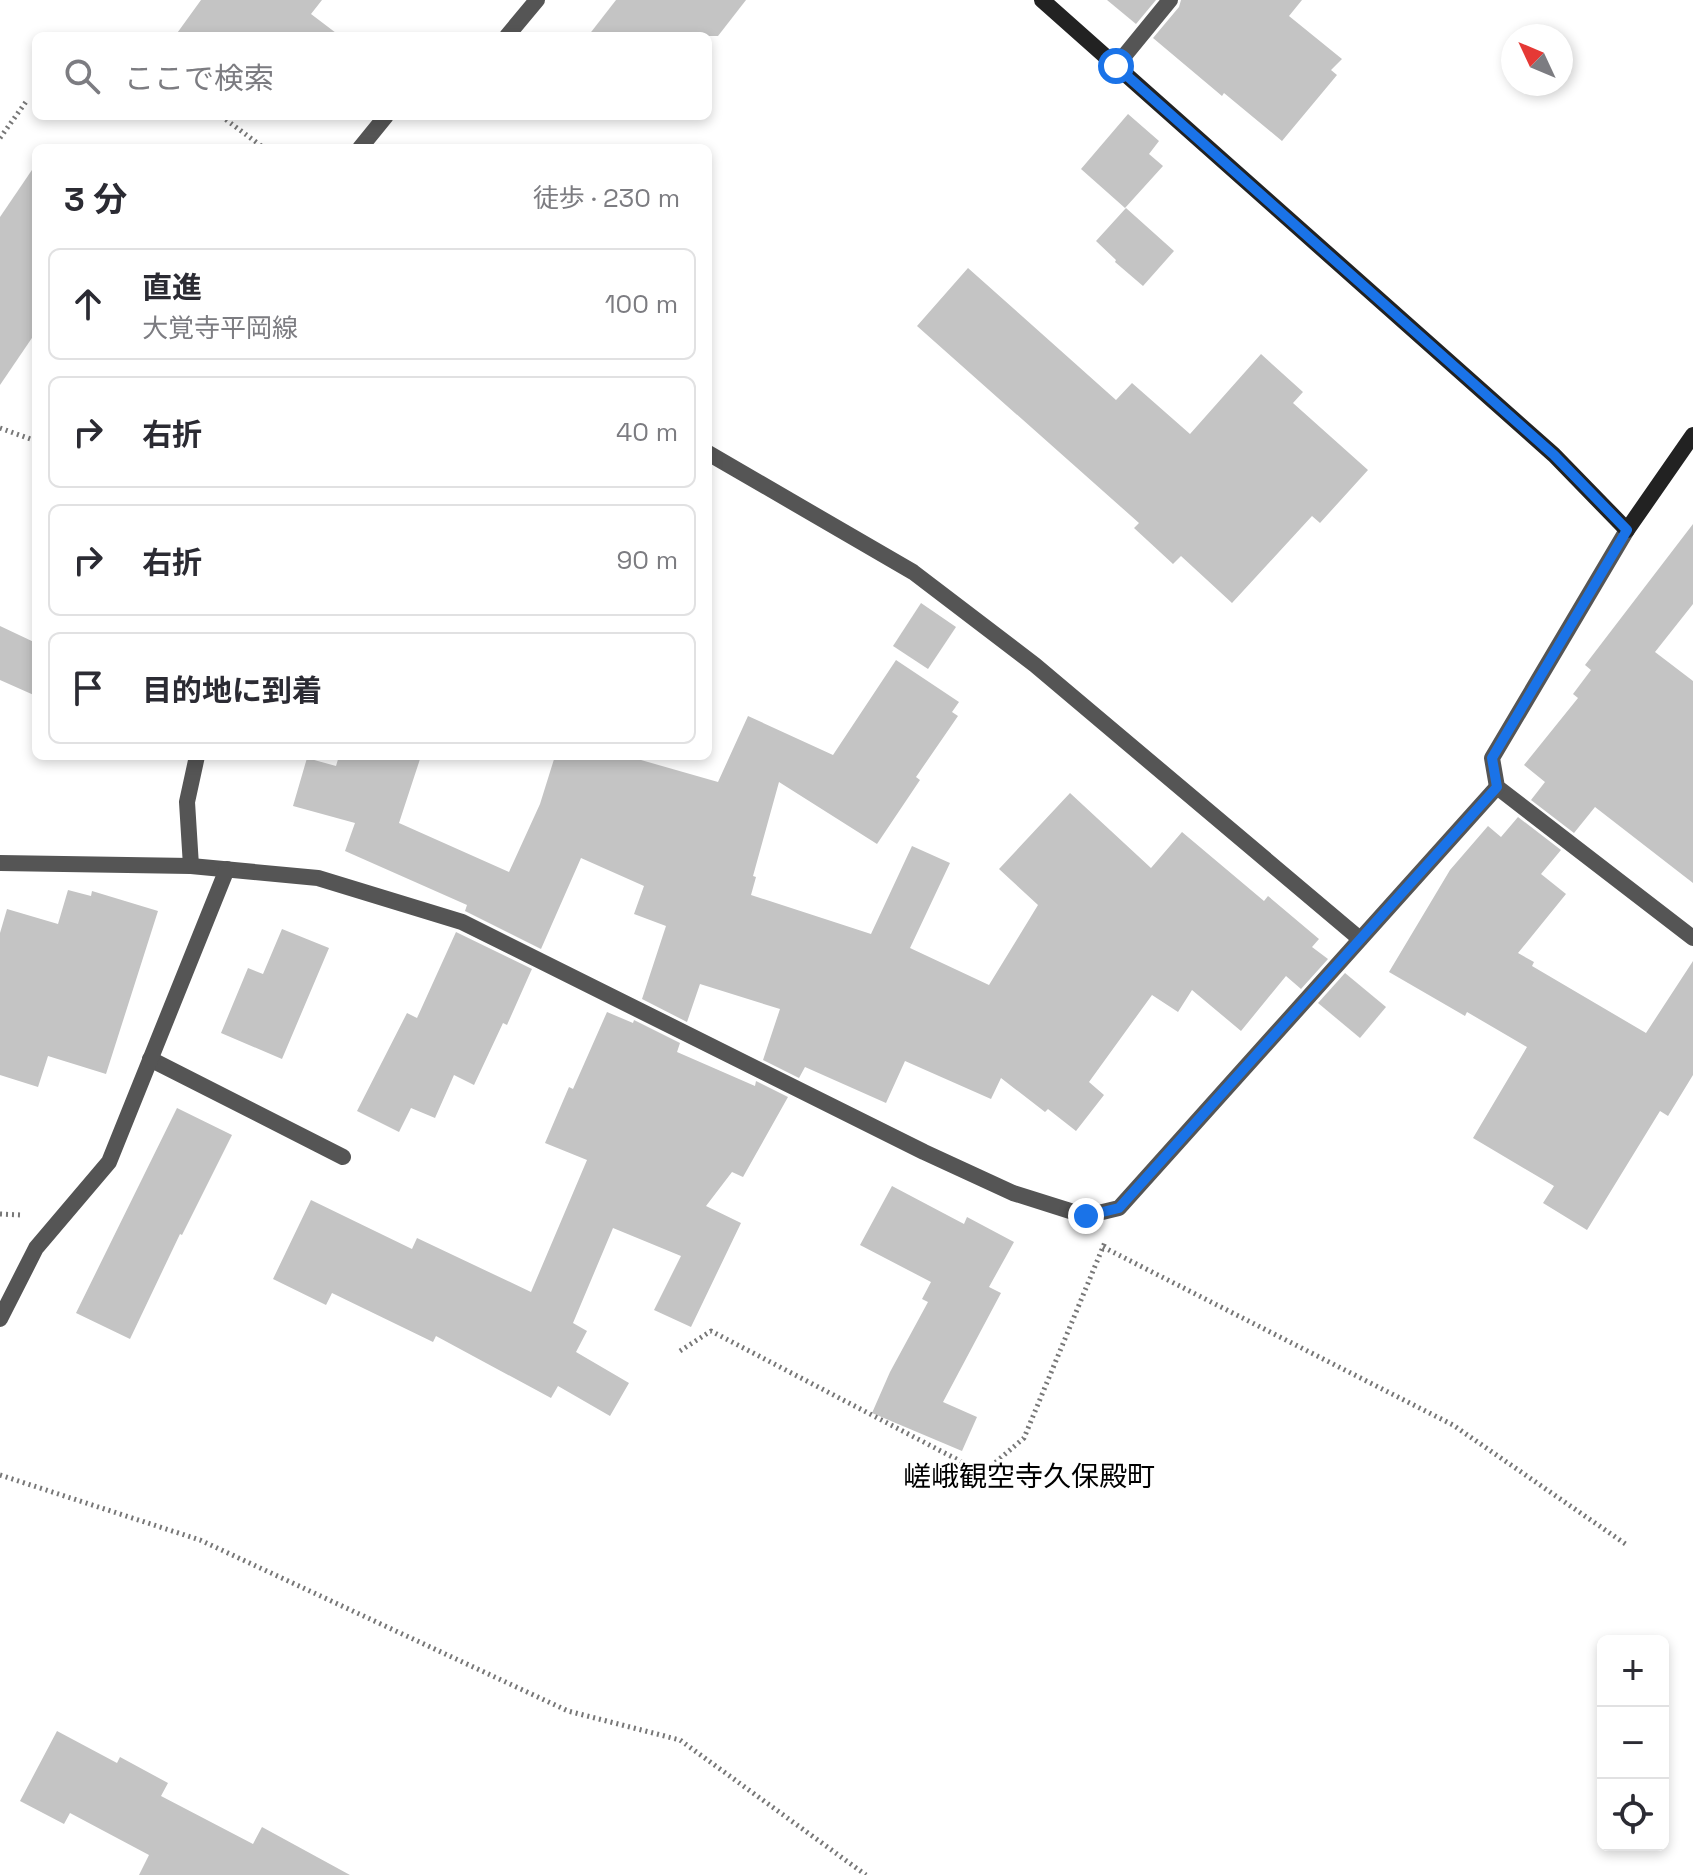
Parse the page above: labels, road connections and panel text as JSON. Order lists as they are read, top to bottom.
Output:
{
  "districts": ["嵯峨観空寺久保殿町"],
  "north": "top left",
  "page": {
    "search": "ここで検索",
    "heading": ["3 分", "徒歩 · 230 m"],
    "list": [
      ["直進", "大覚寺平岡線", "100 m"],
      ["右折", "40 m"],
      ["右折", "90 m"],
      "目的地に到着"
    ],
    "map_buttons": ["+", "−"]
  }
}
